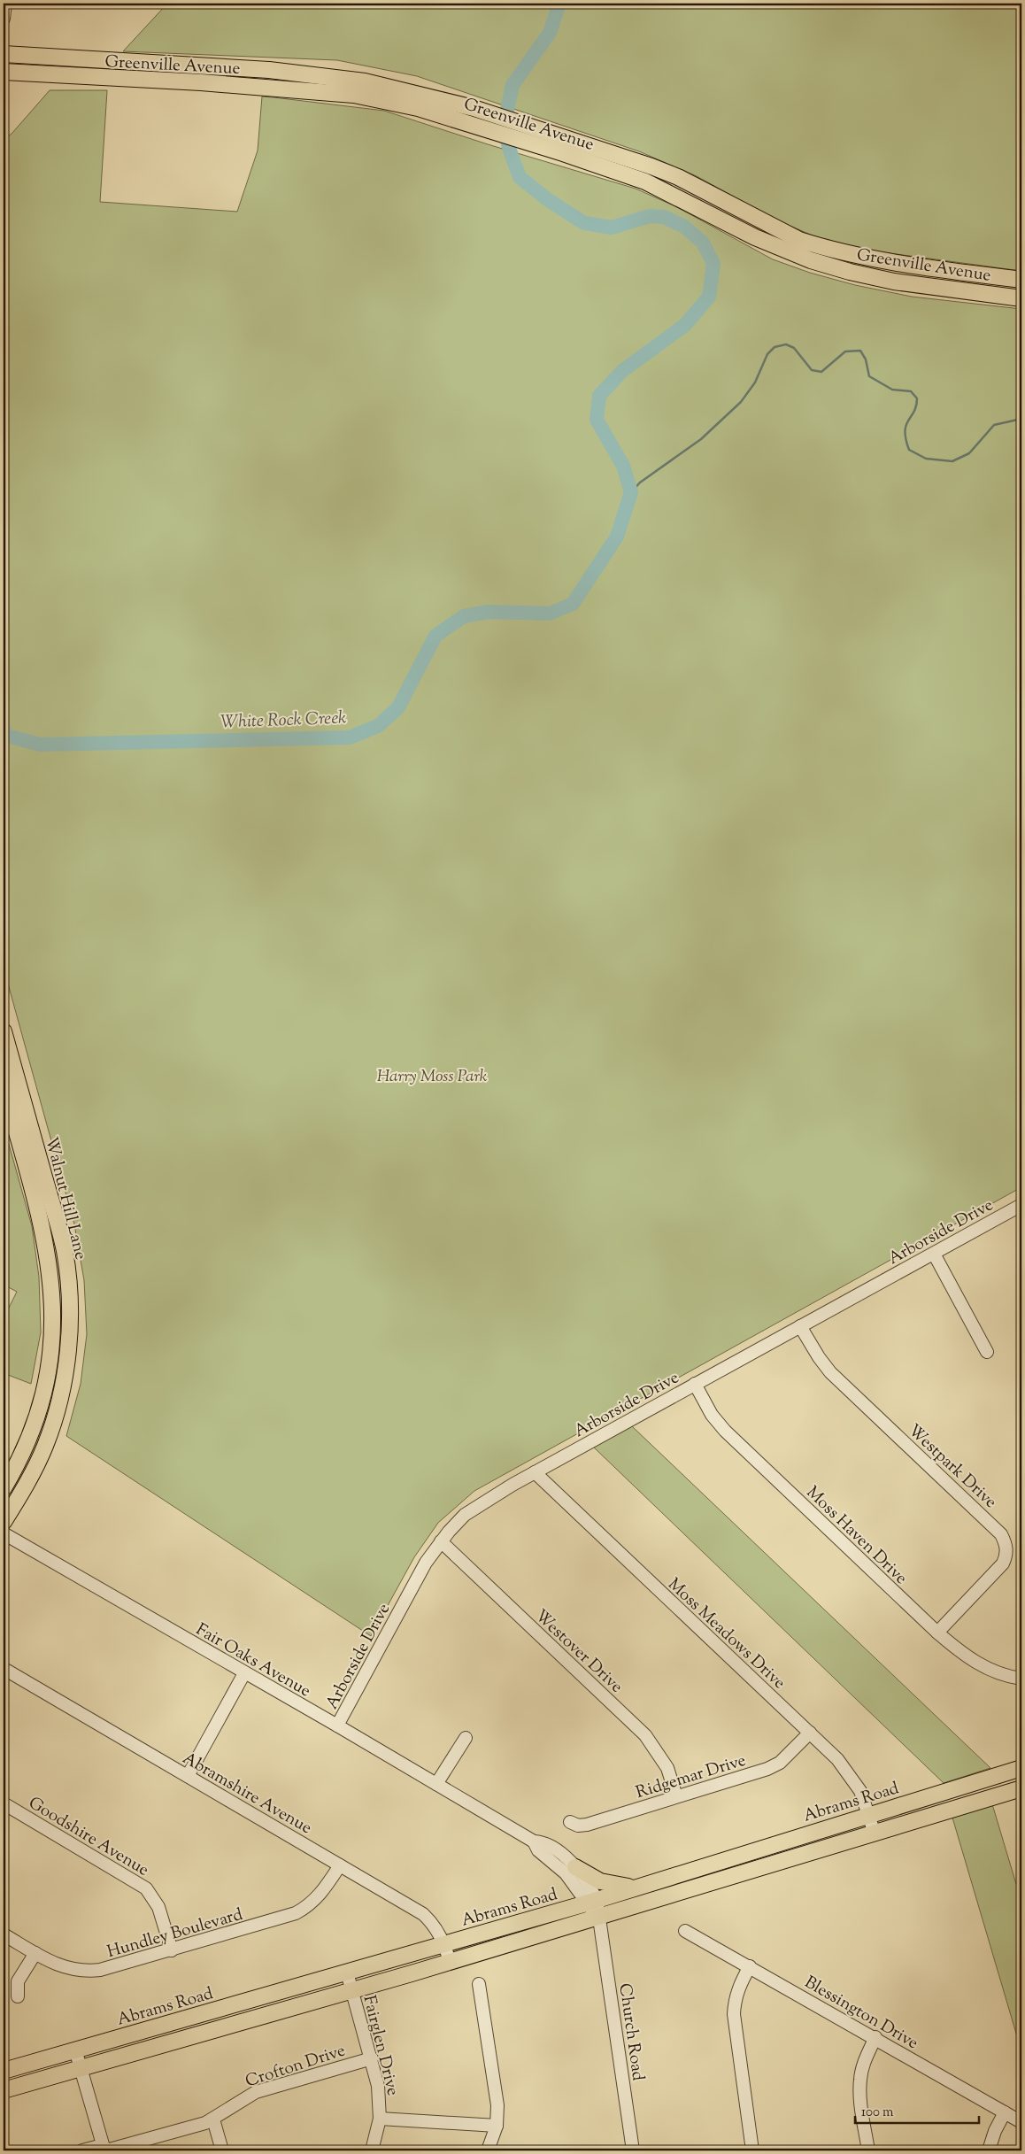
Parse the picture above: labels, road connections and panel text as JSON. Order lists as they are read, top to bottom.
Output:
{
  "streets": {
    "main road": ["Greenville Avenue", "Walnut Hill Lane", "Abrams Road"],
    "street": [
      "Arborside Drive",
      "Westpark Drive",
      "Moss Haven Drive",
      "Moss Meadows Drive",
      "Westover Drive",
      "Fair Oaks Avenue",
      "Ridgemar Drive",
      "Abramshire Avenue",
      "Goodshire Avenue",
      "Hundley Boulevard",
      "Blessington Drive",
      "Church Road",
      "Fairglen Drive",
      "Crofton Drive"
    ]
  },
  "crossings": [
    ["Arborside Drive", "Westpark Drive"],
    ["Arborside Drive", "Moss Haven Drive"],
    ["Arborside Drive", "Moss Meadows Drive"],
    ["Arborside Drive", "Westover Drive"],
    ["Arborside Drive", "Fair Oaks Avenue"],
    ["Westpark Drive", "Moss Haven Drive"],
    ["Moss Meadows Drive", "Ridgemar Drive"],
    ["Moss Meadows Drive", "Abrams Road"],
    ["Westover Drive", "Ridgemar Drive"],
    ["Fair Oaks Avenue", "Abrams Road"],
    ["Fair Oaks Avenue", "Church Road"],
    ["Abramshire Avenue", "Abrams Road"],
    ["Abramshire Avenue", "Hundley Boulevard"],
    ["Abrams Road", "Fairglen Drive"],
    ["Goodshire Avenue", "Hundley Boulevard"],
    ["Fairglen Drive", "Crofton Drive"]
  ],
  "water": ["White Rock Creek"],
  "parks": ["Harry Moss Park"],
  "scale_bar": "100 m"
}
